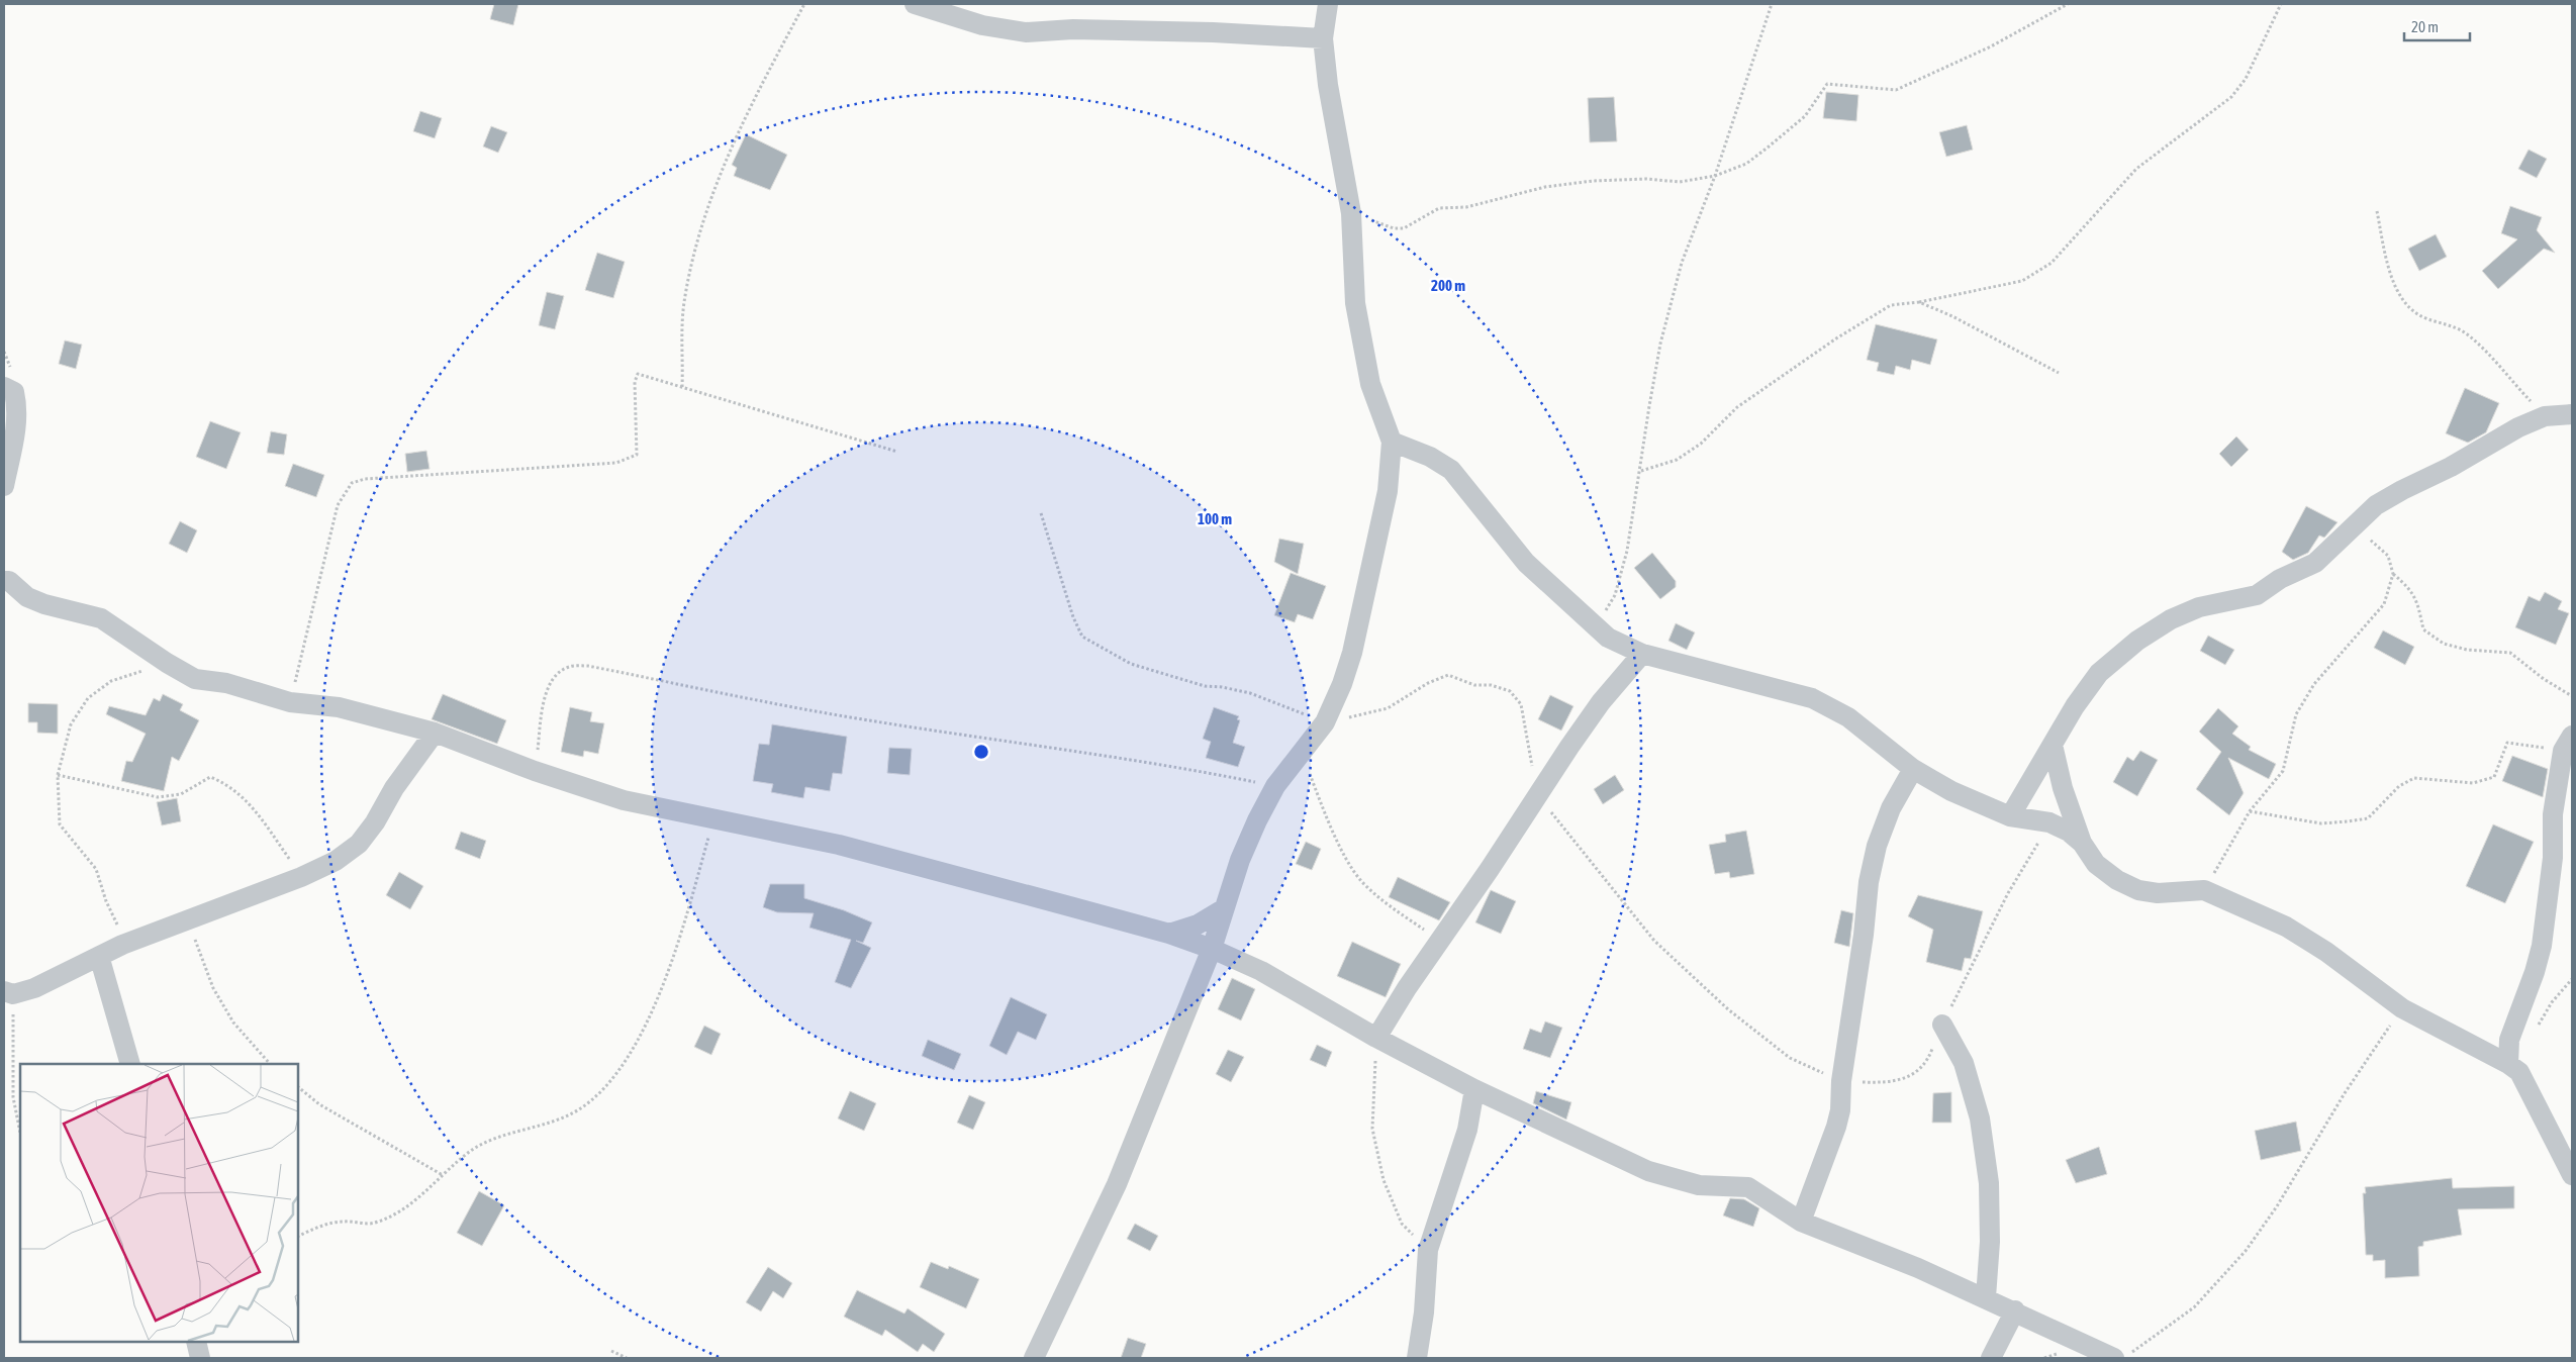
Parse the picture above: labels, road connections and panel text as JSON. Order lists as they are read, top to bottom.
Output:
{
  "scale_bar": "20 m",
  "rings": ["200 m", "100 m"]
}
